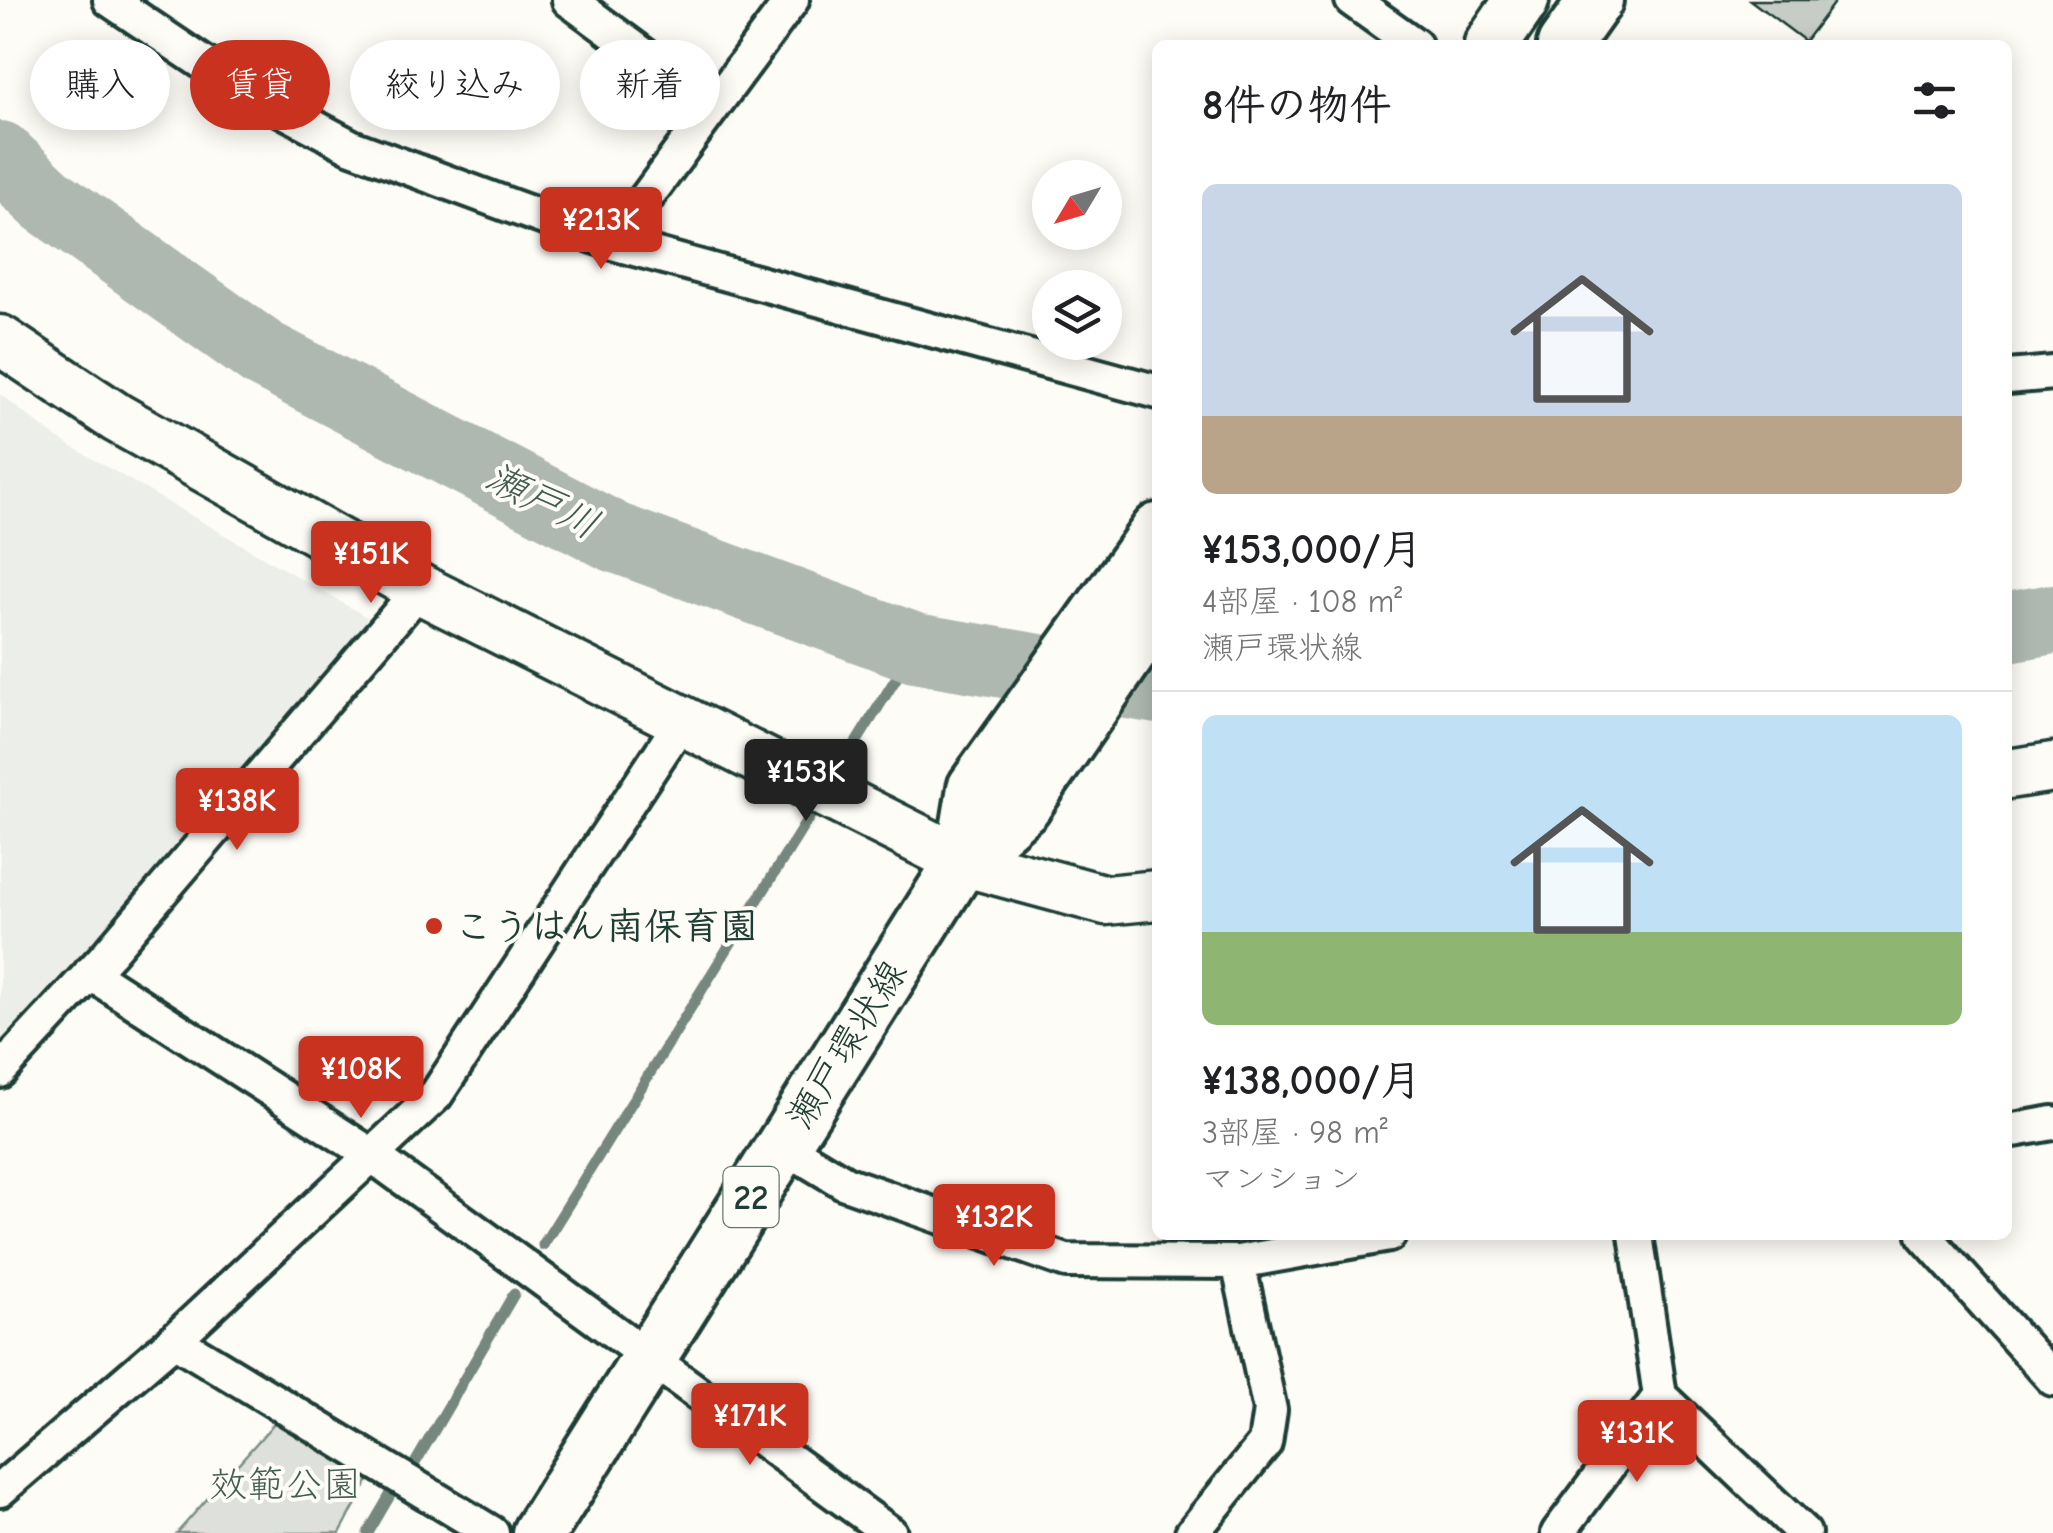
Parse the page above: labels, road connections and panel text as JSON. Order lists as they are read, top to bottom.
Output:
{
  "streets": {
    "main road": ["瀬戸環状線", "22"]
  },
  "water": ["瀬戸川"],
  "parks": ["效範公園"],
  "places": ["こうはん南保育園"],
  "north": "bottom left",
  "page": {
    "chip": [
      "購入",
      "賃貸",
      "絞り込み",
      "新着"
    ],
    "heading": "8件の物件",
    "list": [
      {
        "name": "¥153,000/月",
        "note": "4部屋 · 108 m² · 瀬戸環状線"
      },
      {
        "name": "¥138,000/月",
        "note": "3部屋 · 98 m² · マンション"
      }
    ],
    "price": [
      "¥213K",
      "¥151K",
      "¥153K",
      "¥138K",
      "¥108K",
      "¥132K",
      "¥171K",
      "¥131K"
    ]
  }
}
